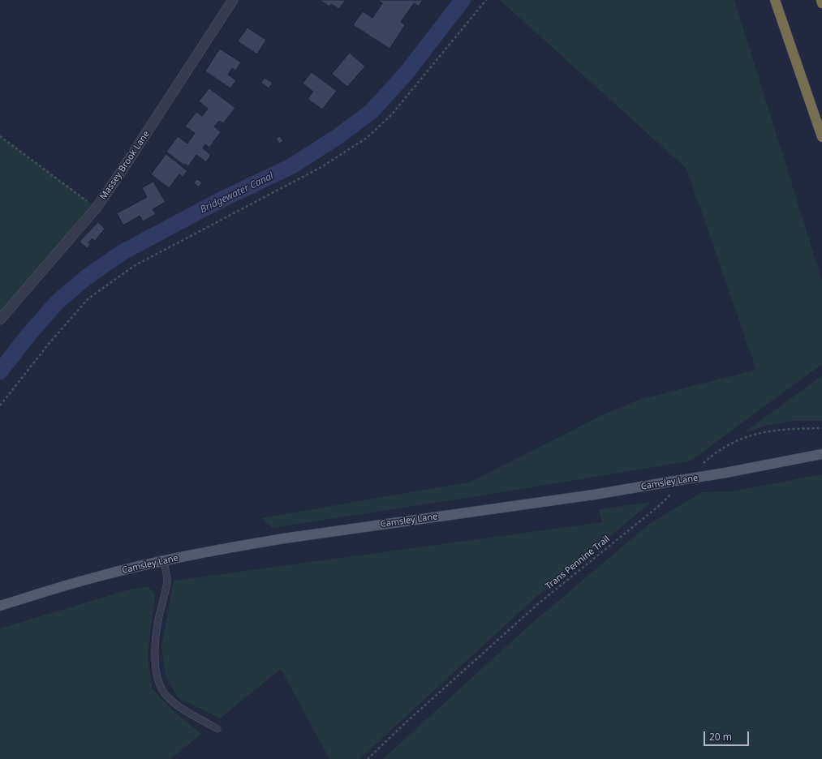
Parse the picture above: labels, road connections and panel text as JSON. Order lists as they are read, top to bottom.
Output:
{
  "streets": {
    "main road": ["Camsley Lane"],
    "street": ["Massey Brook Lane"],
    "path": ["Trans Pennine Trail"]
  },
  "water": ["Bridgewater Canal"],
  "scale_bar": "20 m"
}
